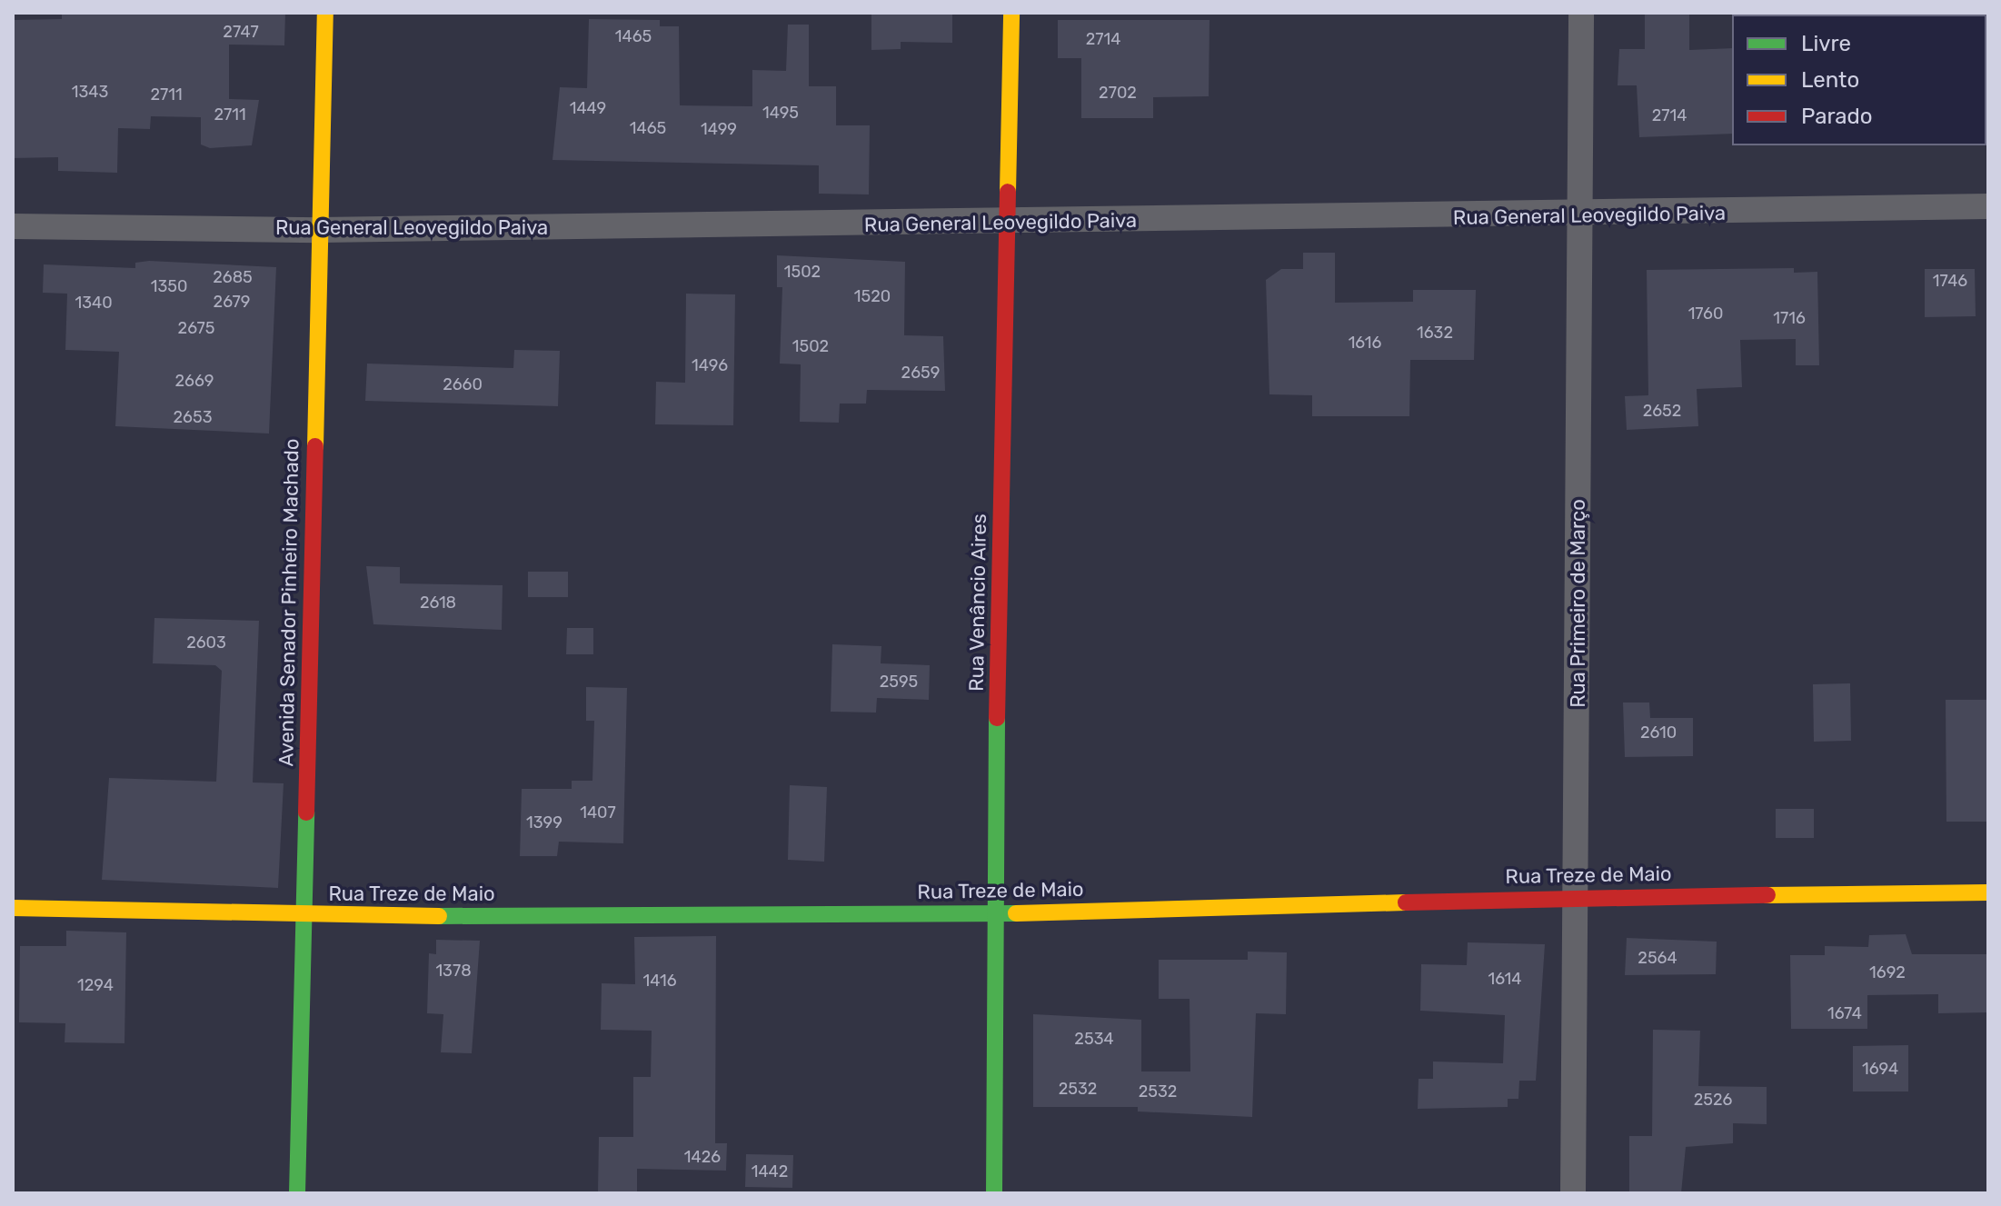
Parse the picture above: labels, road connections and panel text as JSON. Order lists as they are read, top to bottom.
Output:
{
  "streets": {
    "main road": ["Avenida Senador Pinheiro Machado", "Rua Venâncio Aires", "Rua Treze de Maio"],
    "street": ["Rua General Leovegildo Paiva", "Rua Primeiro de Março"]
  },
  "crossings": [
    ["Rua General Leovegildo Paiva", "Avenida Senador Pinheiro Machado"],
    ["Rua General Leovegildo Paiva", "Rua Venâncio Aires"],
    ["Rua General Leovegildo Paiva", "Rua Primeiro de Março"],
    ["Avenida Senador Pinheiro Machado", "Rua Treze de Maio"],
    ["Rua Venâncio Aires", "Rua Treze de Maio"],
    ["Rua Primeiro de Março", "Rua Treze de Maio"]
  ],
  "house_numbers": [
    "2747",
    "1465",
    "2714",
    "1343",
    "2702",
    "2711",
    "1449",
    "1495",
    "2711",
    "2714",
    "1465",
    "1499",
    "1502",
    "2685",
    "1746",
    "1350",
    "1520",
    "2679",
    "1340",
    "1760",
    "1716",
    "2675",
    "1632",
    "1616",
    "1502",
    "1496",
    "2659",
    "2669",
    "2660",
    "2652",
    "2653",
    "2618",
    "2603",
    "2595",
    "2610",
    "1407",
    "1399",
    "2564",
    "1378",
    "1692",
    "1614",
    "1416",
    "1294",
    "1674",
    "2534",
    "1694",
    "2532",
    "2532",
    "2526",
    "1426",
    "1442"
  ],
  "legend": ["Livre", "Lento", "Parado"]
}
